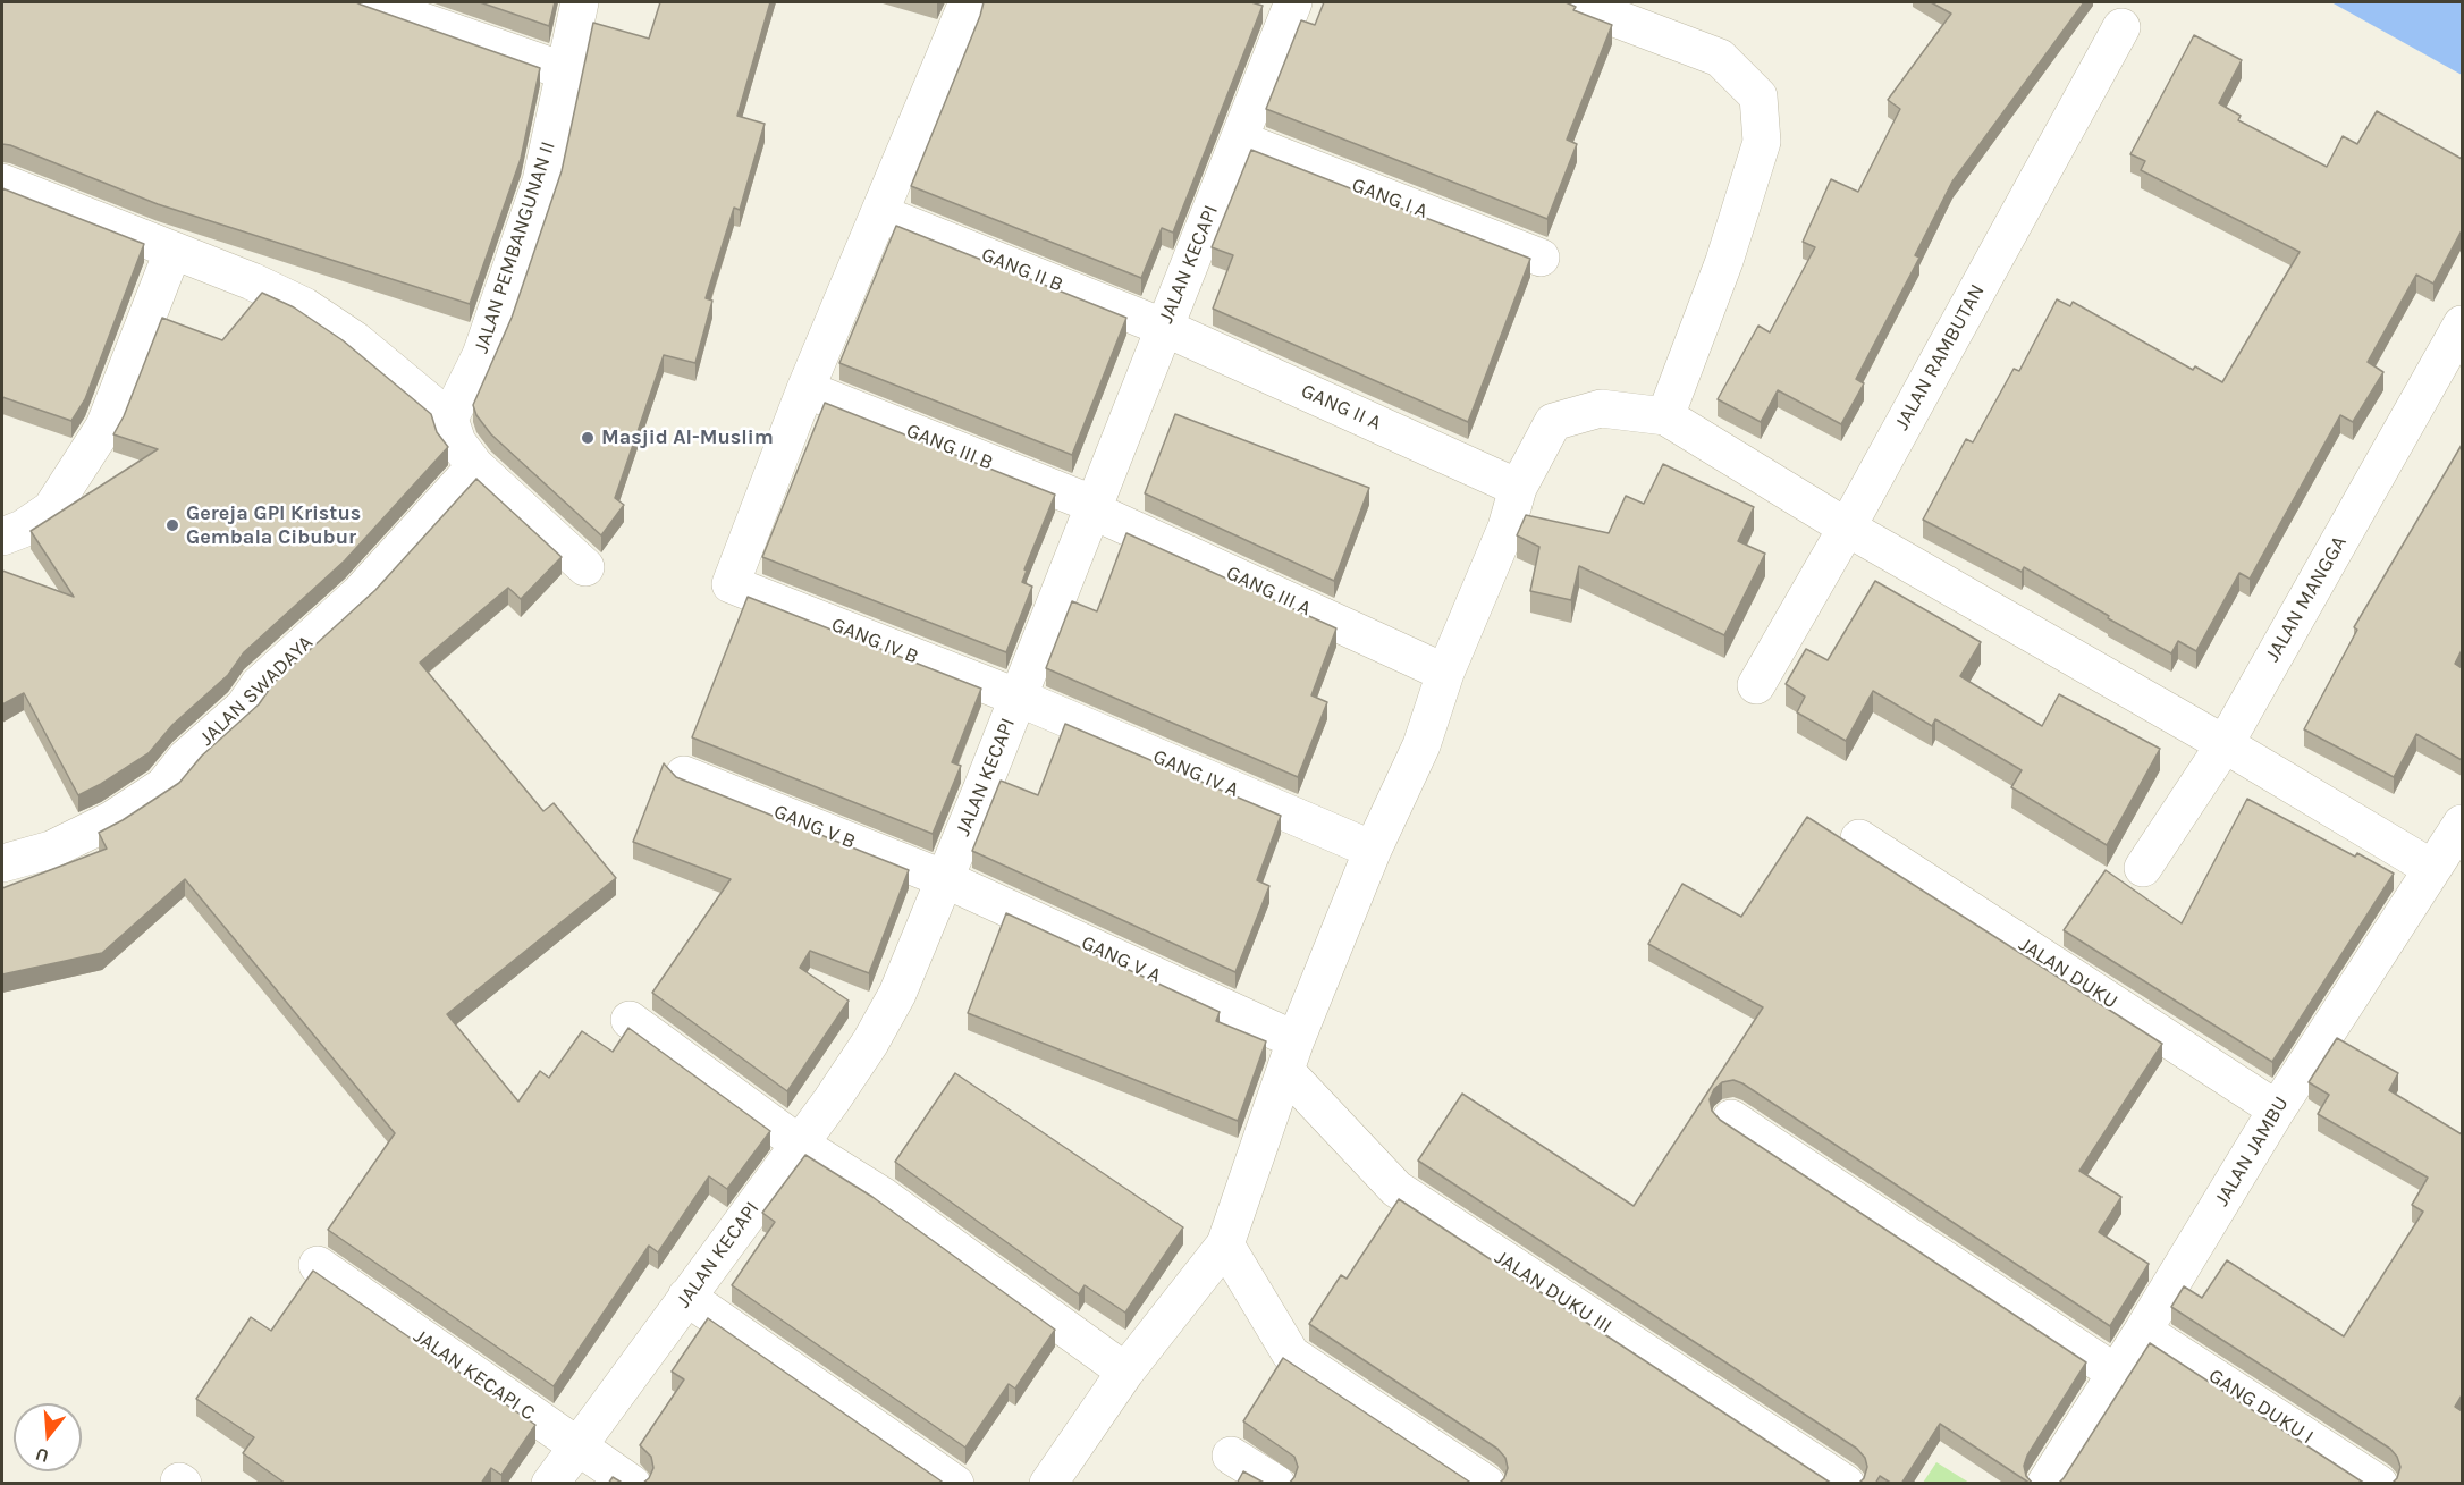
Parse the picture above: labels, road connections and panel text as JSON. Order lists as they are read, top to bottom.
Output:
{
  "streets": {
    "street": [
      "GANG I A",
      "JALAN PEMBANGUNAN II",
      "JALAN KECAPI",
      "GANG II B",
      "JALAN RAMBUTAN",
      "GANG II A",
      "GANG III B",
      "GANG III A",
      "JALAN MANGGA",
      "GANG IV B",
      "JALAN SWADAYA",
      "GANG IV A",
      "GANG V B",
      "GANG V A",
      "JALAN DUKU",
      "JALAN JAMBU",
      "JALAN DUKU III",
      "JALAN KECAPI C",
      "GANG DUKU I"
    ]
  },
  "crossings": [
    ["GANG I A", "JALAN KECAPI"],
    ["JALAN KECAPI", "GANG II B"],
    ["JALAN KECAPI", "GANG II A"],
    ["JALAN KECAPI", "GANG III B"],
    ["JALAN KECAPI", "GANG III A"],
    ["JALAN KECAPI", "GANG IV B"],
    ["JALAN KECAPI", "GANG IV A"],
    ["JALAN KECAPI", "GANG V B"],
    ["JALAN KECAPI", "GANG V A"],
    ["JALAN KECAPI", "JALAN KECAPI C"],
    ["GANG II B", "GANG II A"],
    ["GANG III B", "GANG III A"],
    ["GANG III B", "GANG IV B"],
    ["GANG IV B", "GANG IV A"],
    ["GANG V B", "GANG V A"],
    ["GANG V A", "JALAN DUKU III"],
    ["JALAN DUKU", "JALAN JAMBU"],
    ["JALAN JAMBU", "GANG DUKU I"]
  ],
  "places": ["Masjid Al-Muslim", "Gereja GPI Kristus Gembala Cibubur"],
  "north": "bottom"
}
